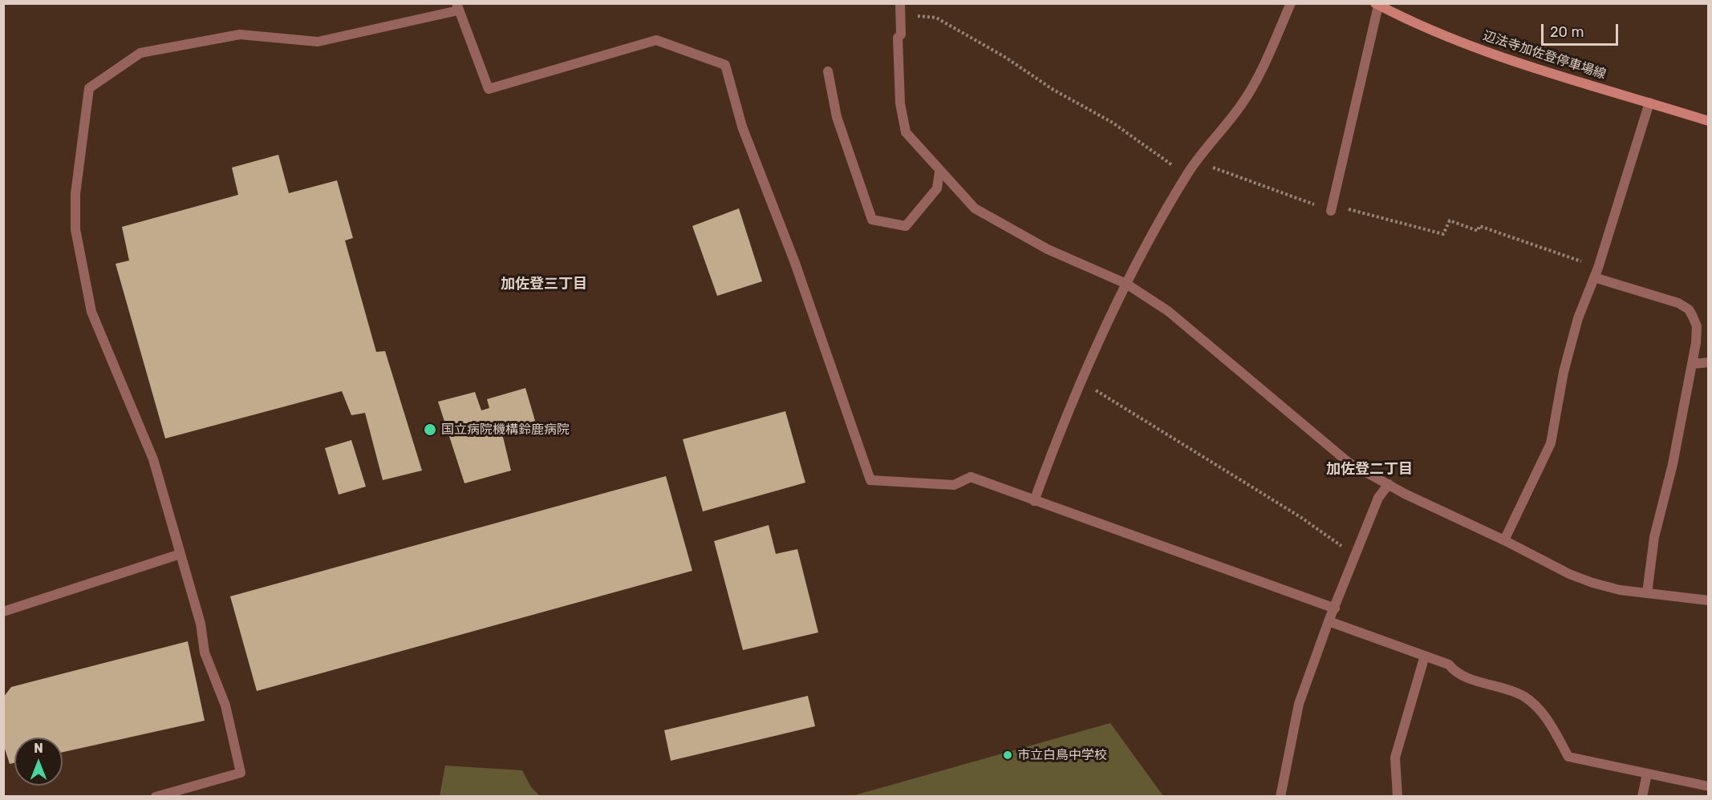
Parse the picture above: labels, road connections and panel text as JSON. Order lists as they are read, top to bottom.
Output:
{
  "streets": {
    "main road": ["辺法寺加佐登停車場線"]
  },
  "districts": ["加佐登三丁目", "加佐登二丁目"],
  "places": ["国立病院機構鈴鹿病院", "市立白鳥中学校"],
  "scale_bar": "20 m",
  "north": "top"
}
